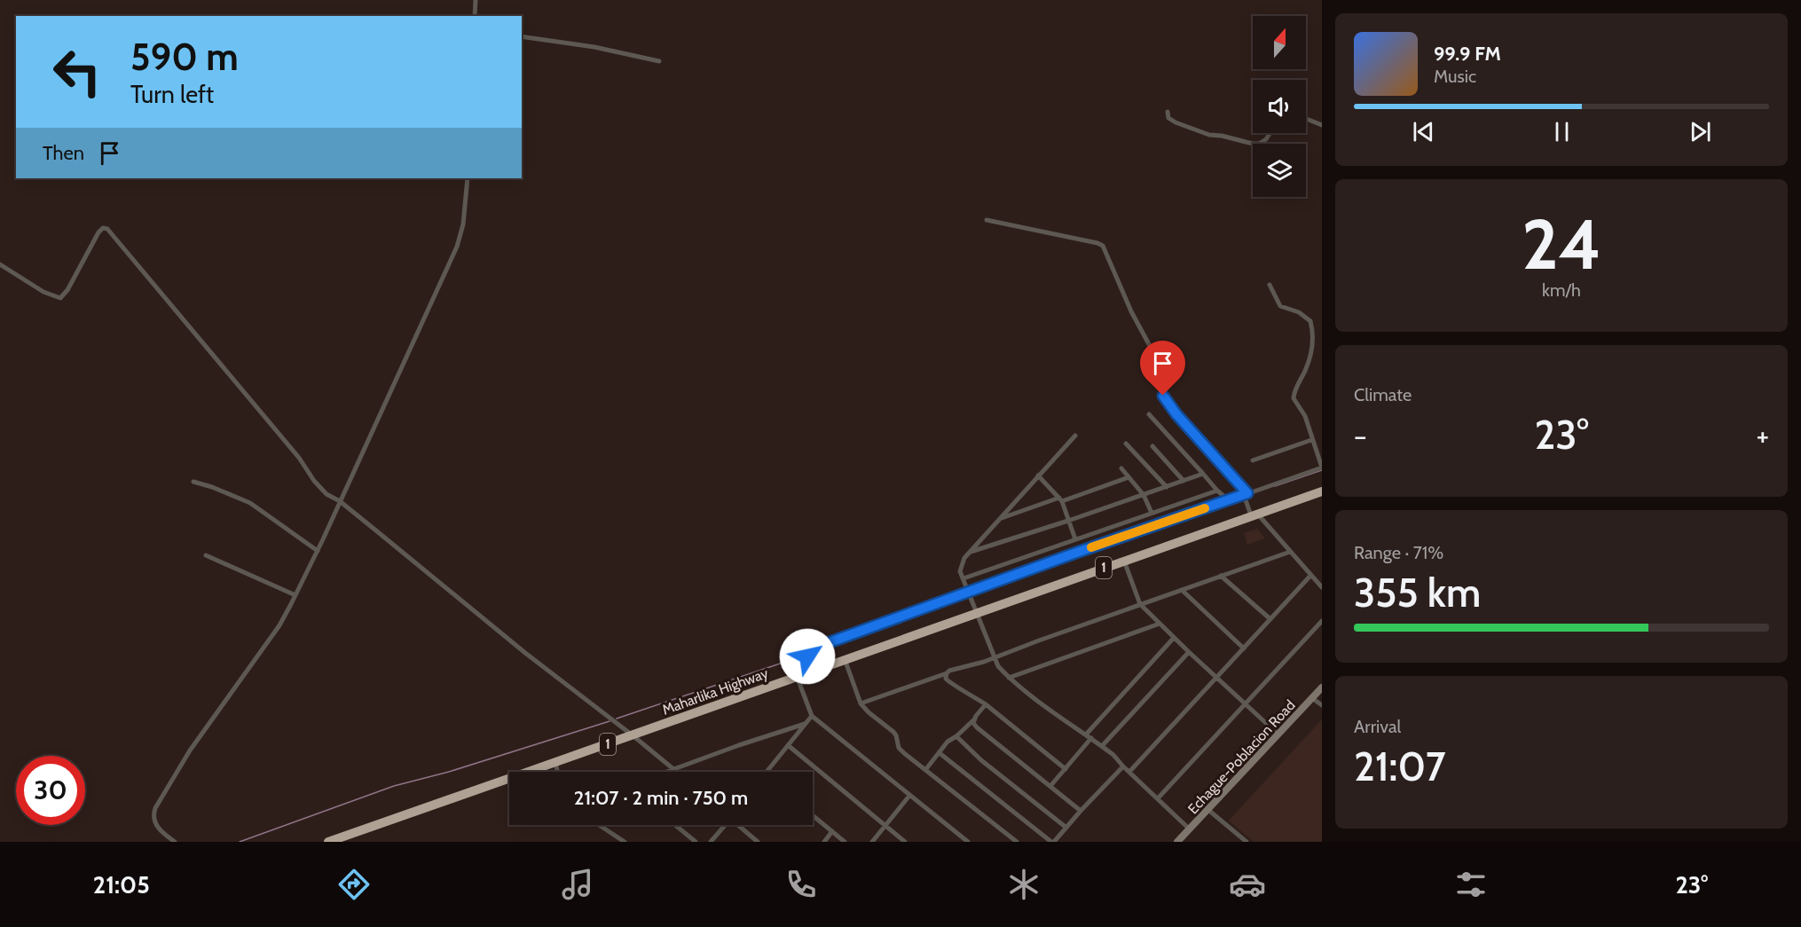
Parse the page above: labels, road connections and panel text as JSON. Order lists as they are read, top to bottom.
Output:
{
  "streets": {
    "highway": ["1", "Maharlika Highway"],
    "main road": ["Echague-Poblacion Road"]
  },
  "north": "top",
  "page": {
    "turn": ["590 m", "Turn left"],
    "song": ["99.9 FM", "Music"],
    "then": "Then",
    "tile": [
      ["24", "km/h"],
      "Climate",
      ["Range · 71%", "355 km"],
      ["Arrival", "21:07"]
    ],
    "heat": ["−", "23°", "+"],
    "limit": "30",
    "trip": "21:07 · 2 min · 750 m",
    "tabs": ["21:05", "23°"]
  }
}
